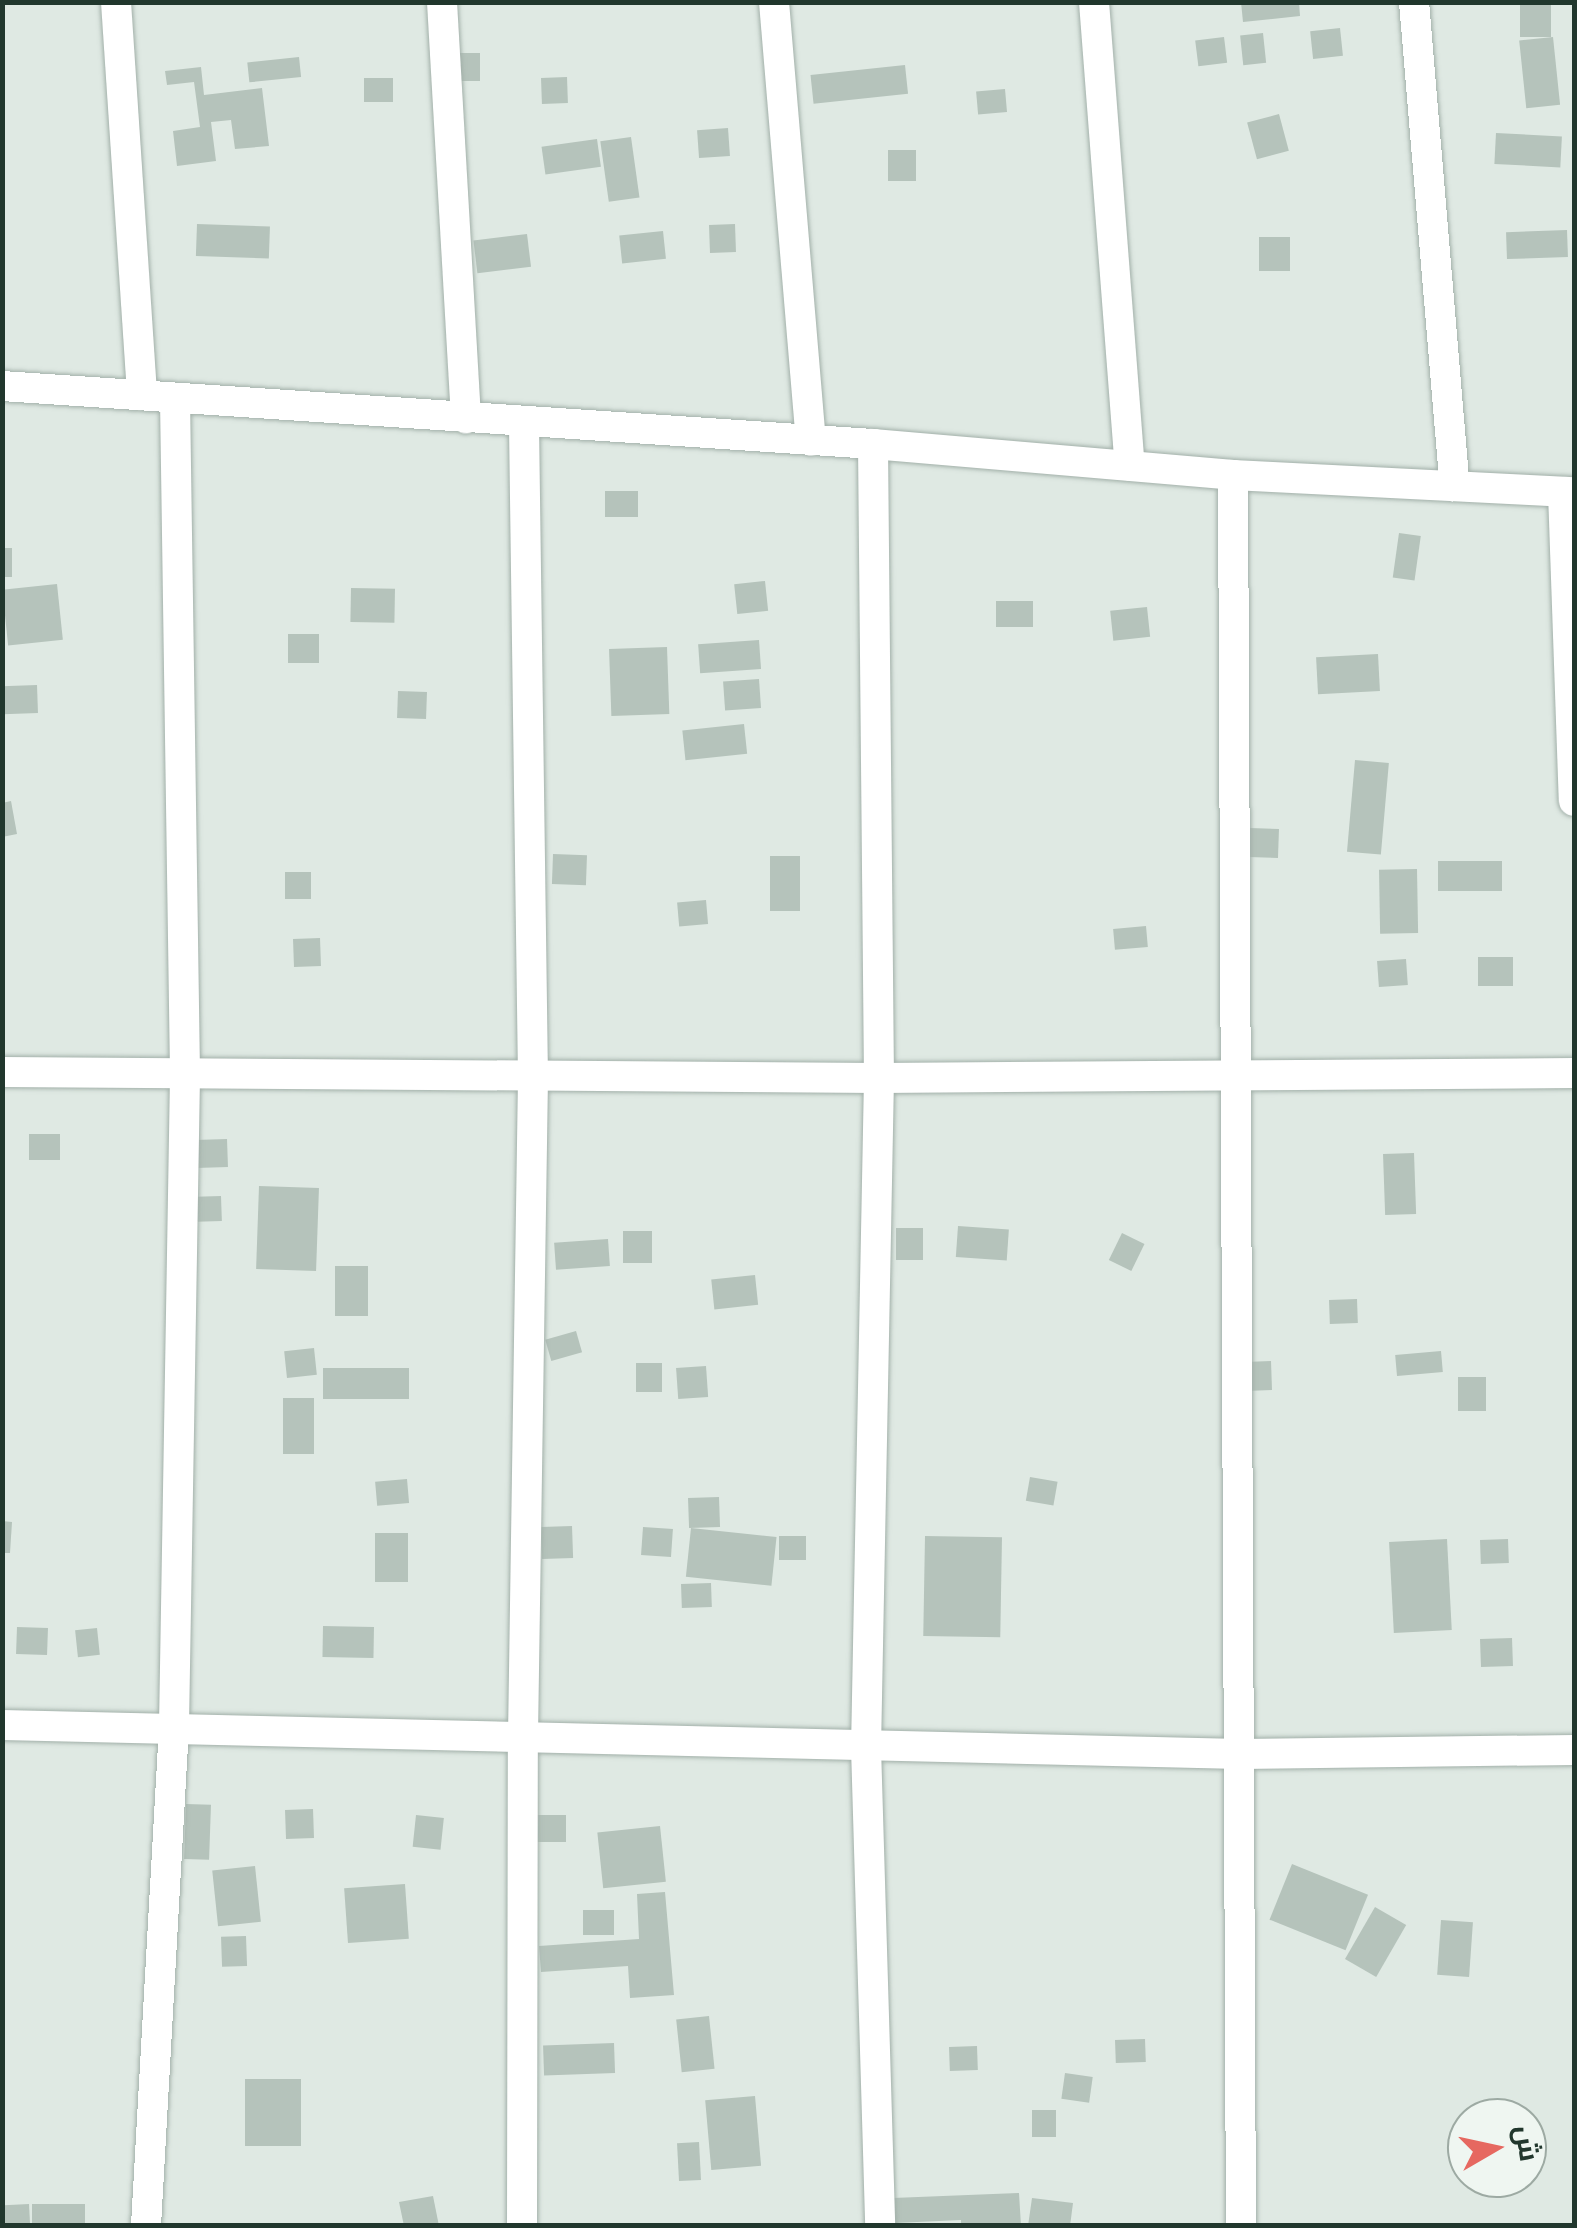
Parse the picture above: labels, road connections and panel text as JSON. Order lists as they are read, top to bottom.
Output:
{
  "north": "right"
}
